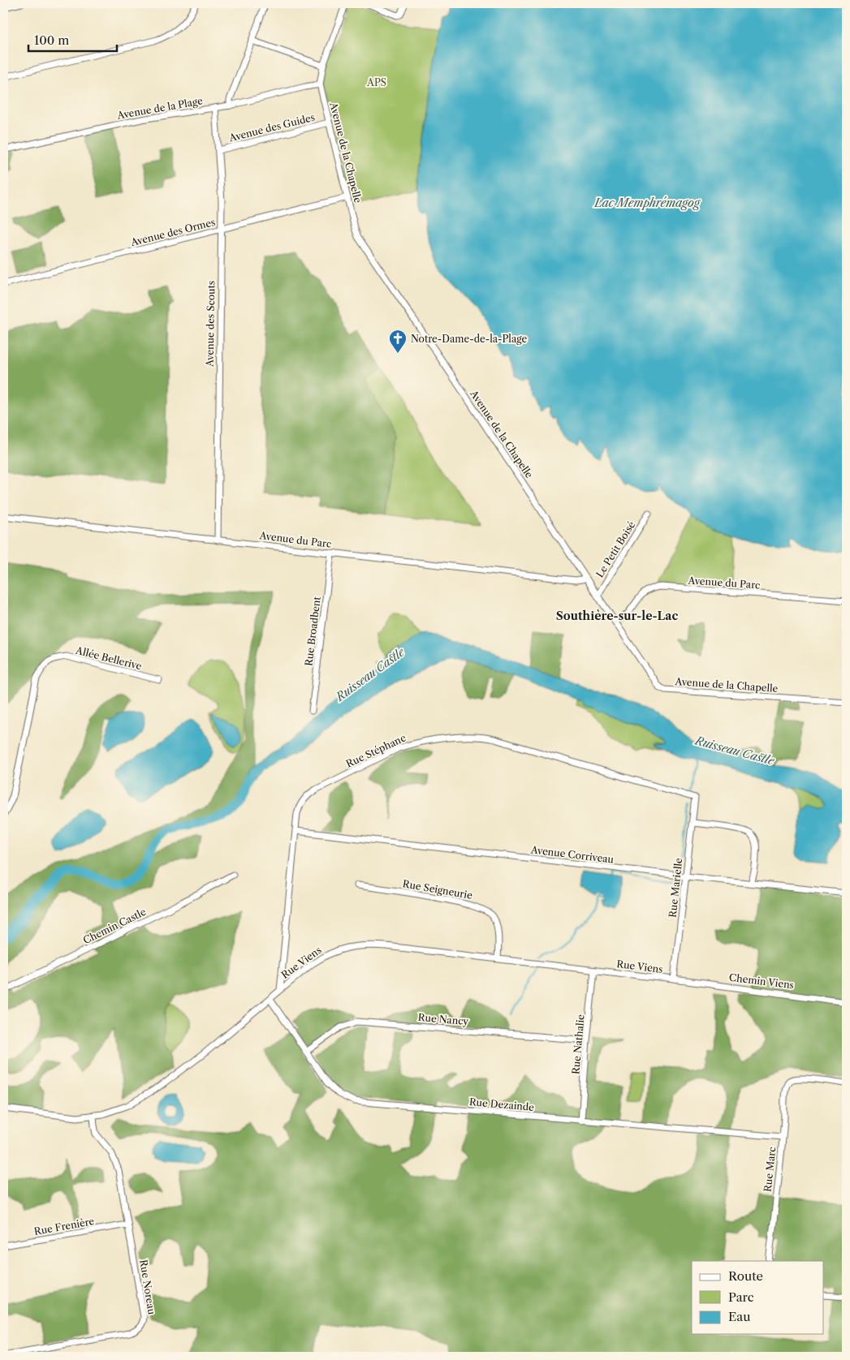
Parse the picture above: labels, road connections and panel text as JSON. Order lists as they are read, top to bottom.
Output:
{
  "streets": {
    "street": [
      "Avenue de la Plage",
      "Avenue des Guides",
      "Avenue de la Chapelle",
      "Avenue des Ormes",
      "Avenue des Scouts",
      "Avenue du Parc",
      "Le Petit Boisé",
      "Rue Broadbent",
      "Allée Bellerive",
      "Rue Stéphane",
      "Avenue Corriveau",
      "Rue Marielle",
      "Rue Seigneurie",
      "Chemin Castle",
      "Rue Viens",
      "Chemin Viens",
      "Rue Nancy",
      "Rue Nathalie",
      "Rue Dezainde",
      "Rue Marc",
      "Rue Frenière",
      "Rue Noreau"
    ]
  },
  "crossings": [
    ["Avenue de la Plage", "Avenue de la Chapelle"],
    ["Avenue de la Plage", "Avenue des Scouts"],
    ["Avenue des Guides", "Avenue de la Chapelle"],
    ["Avenue des Guides", "Avenue des Scouts"],
    ["Avenue de la Chapelle", "Avenue des Ormes"],
    ["Avenue de la Chapelle", "Avenue du Parc"],
    ["Avenue de la Chapelle", "Le Petit Boisé"],
    ["Avenue des Ormes", "Avenue des Scouts"],
    ["Avenue des Scouts", "Avenue du Parc"],
    ["Avenue du Parc", "Rue Broadbent"],
    ["Rue Stéphane", "Avenue Corriveau"],
    ["Rue Stéphane", "Rue Marielle"],
    ["Rue Stéphane", "Rue Viens"],
    ["Avenue Corriveau", "Rue Marielle"],
    ["Rue Marielle", "Rue Viens"],
    ["Rue Marielle", "Chemin Viens"],
    ["Rue Seigneurie", "Rue Viens"],
    ["Rue Viens", "Chemin Viens"],
    ["Rue Viens", "Rue Nathalie"],
    ["Rue Viens", "Rue Dezainde"],
    ["Rue Viens", "Rue Noreau"],
    ["Rue Nancy", "Rue Nathalie"],
    ["Rue Nancy", "Rue Dezainde"],
    ["Rue Nathalie", "Rue Dezainde"],
    ["Rue Dezainde", "Rue Marc"],
    ["Rue Frenière", "Rue Noreau"]
  ],
  "districts": ["Southière-sur-le-Lac"],
  "water": ["Lac Memphrémagog", "Ruisseau Castle"],
  "parks": ["APS"],
  "places": {
    "church": ["Notre-Dame-de-la-Plage"]
  },
  "legend": ["Route", "Parc", "Eau"],
  "scale_bar": "100 m"
}
